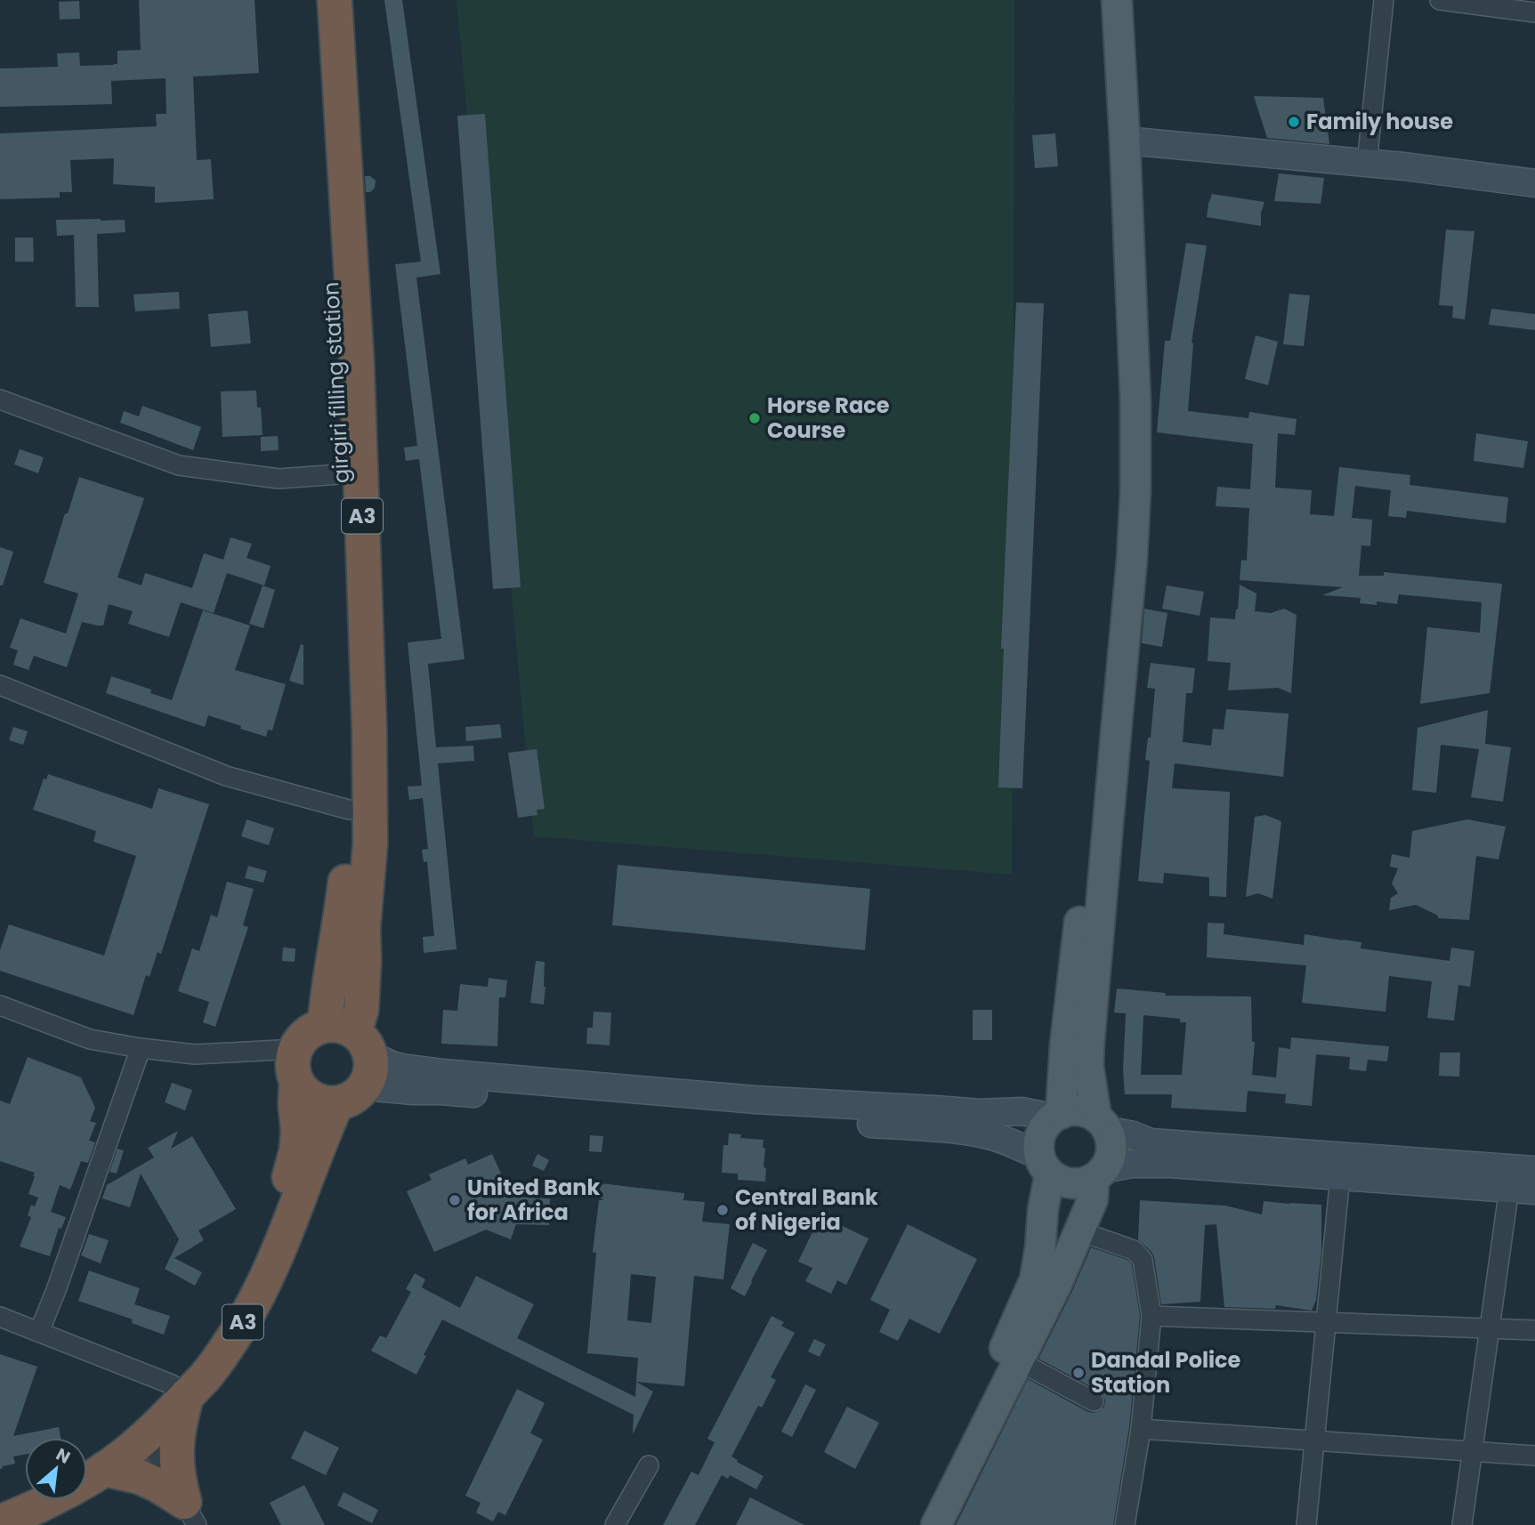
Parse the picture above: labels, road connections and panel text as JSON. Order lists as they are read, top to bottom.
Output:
{
  "streets": {
    "highway": ["girgiri filling station", "A3"]
  },
  "crossings": [
    ["girgiri filling station", "A3"]
  ],
  "places": [
    "Family house",
    "Horse Race Course",
    "United Bank for Africa",
    "Central Bank of Nigeria",
    "Dandal Police Station"
  ],
  "north": "top right"
}
